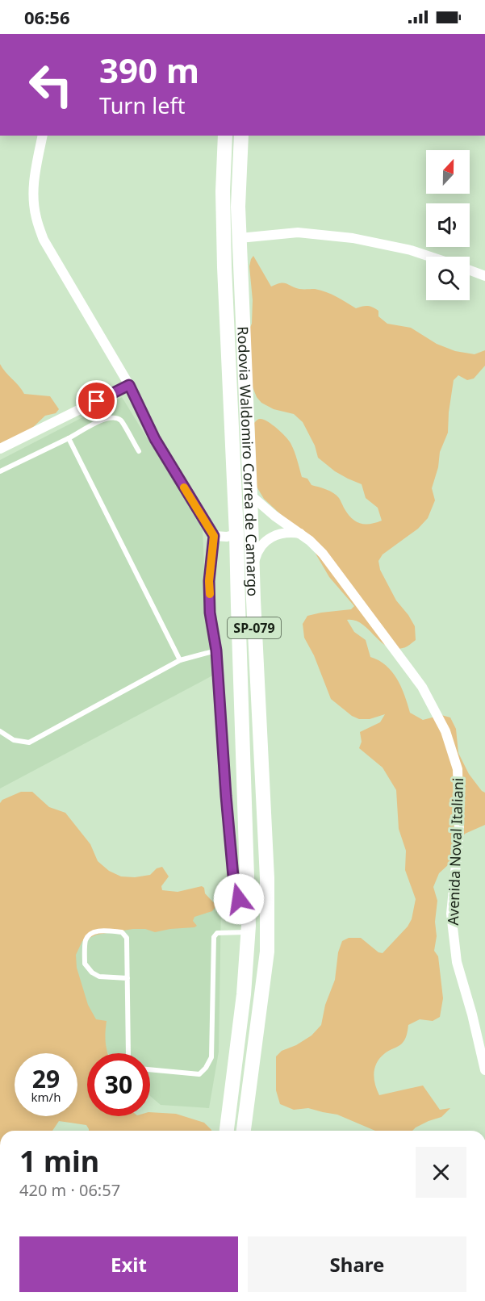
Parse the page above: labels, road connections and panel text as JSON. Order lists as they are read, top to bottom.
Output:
{
  "streets": {
    "main road": ["Rodovia Waldomiro Correa de Camargo", "SP-079"],
    "street": ["Avenida Noval Italiani"]
  },
  "crossings": [
    ["Rodovia Waldomiro Correa de Camargo", "Avenida Noval Italiani"]
  ],
  "north": "top",
  "page": {
    "status": "06:56",
    "turn": ["390 m", "Turn left"],
    "speed": "29 km/h",
    "limit": "30",
    "heading": ["1 min", "420 m · 06:57"],
    "buttons": ["Exit", "Share"]
  }
}
